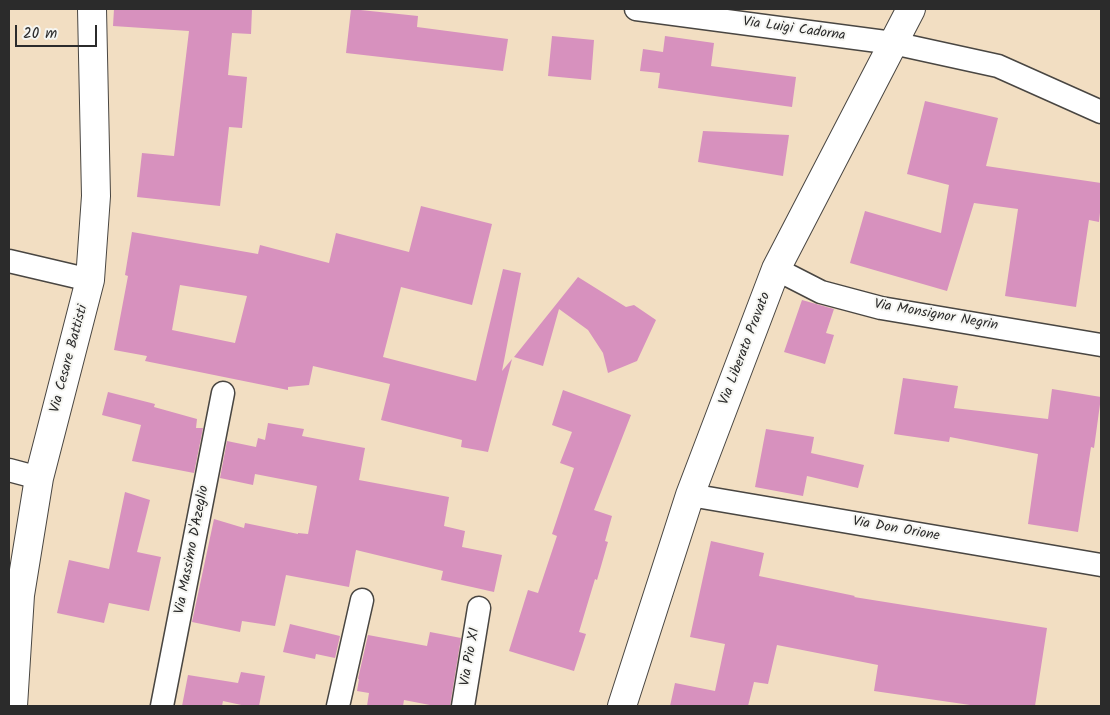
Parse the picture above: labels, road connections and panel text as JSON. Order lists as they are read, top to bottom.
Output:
{
  "streets": {
    "street": [
      "Via Luigi Cadorna",
      "Via Monsignor Negrin",
      "Via Liberato Pravato",
      "Via Cesare Battisti",
      "Via Don Orione",
      "Via Massimo D'Azeglio",
      "Via Pio XI"
    ]
  },
  "crossings": [
    ["Via Luigi Cadorna", "Via Liberato Pravato"],
    ["Via Monsignor Negrin", "Via Liberato Pravato"],
    ["Via Liberato Pravato", "Via Don Orione"]
  ],
  "scale_bar": "20 m"
}
